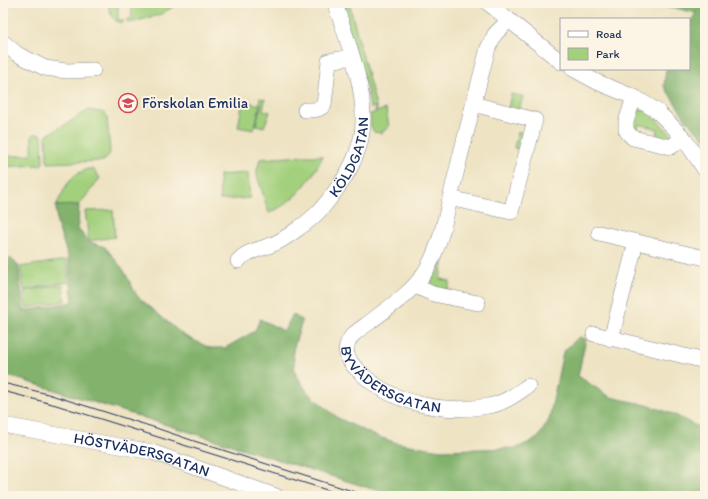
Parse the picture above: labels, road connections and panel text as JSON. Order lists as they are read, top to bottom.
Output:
{
  "streets": {
    "street": ["KÖLDGATAN", "BYVÄDERSGATAN", "HÖSTVÄDERSGATAN"]
  },
  "places": {
    "school or university": ["Förskolan Emilia"]
  },
  "legend": ["Road", "Park"]
}
